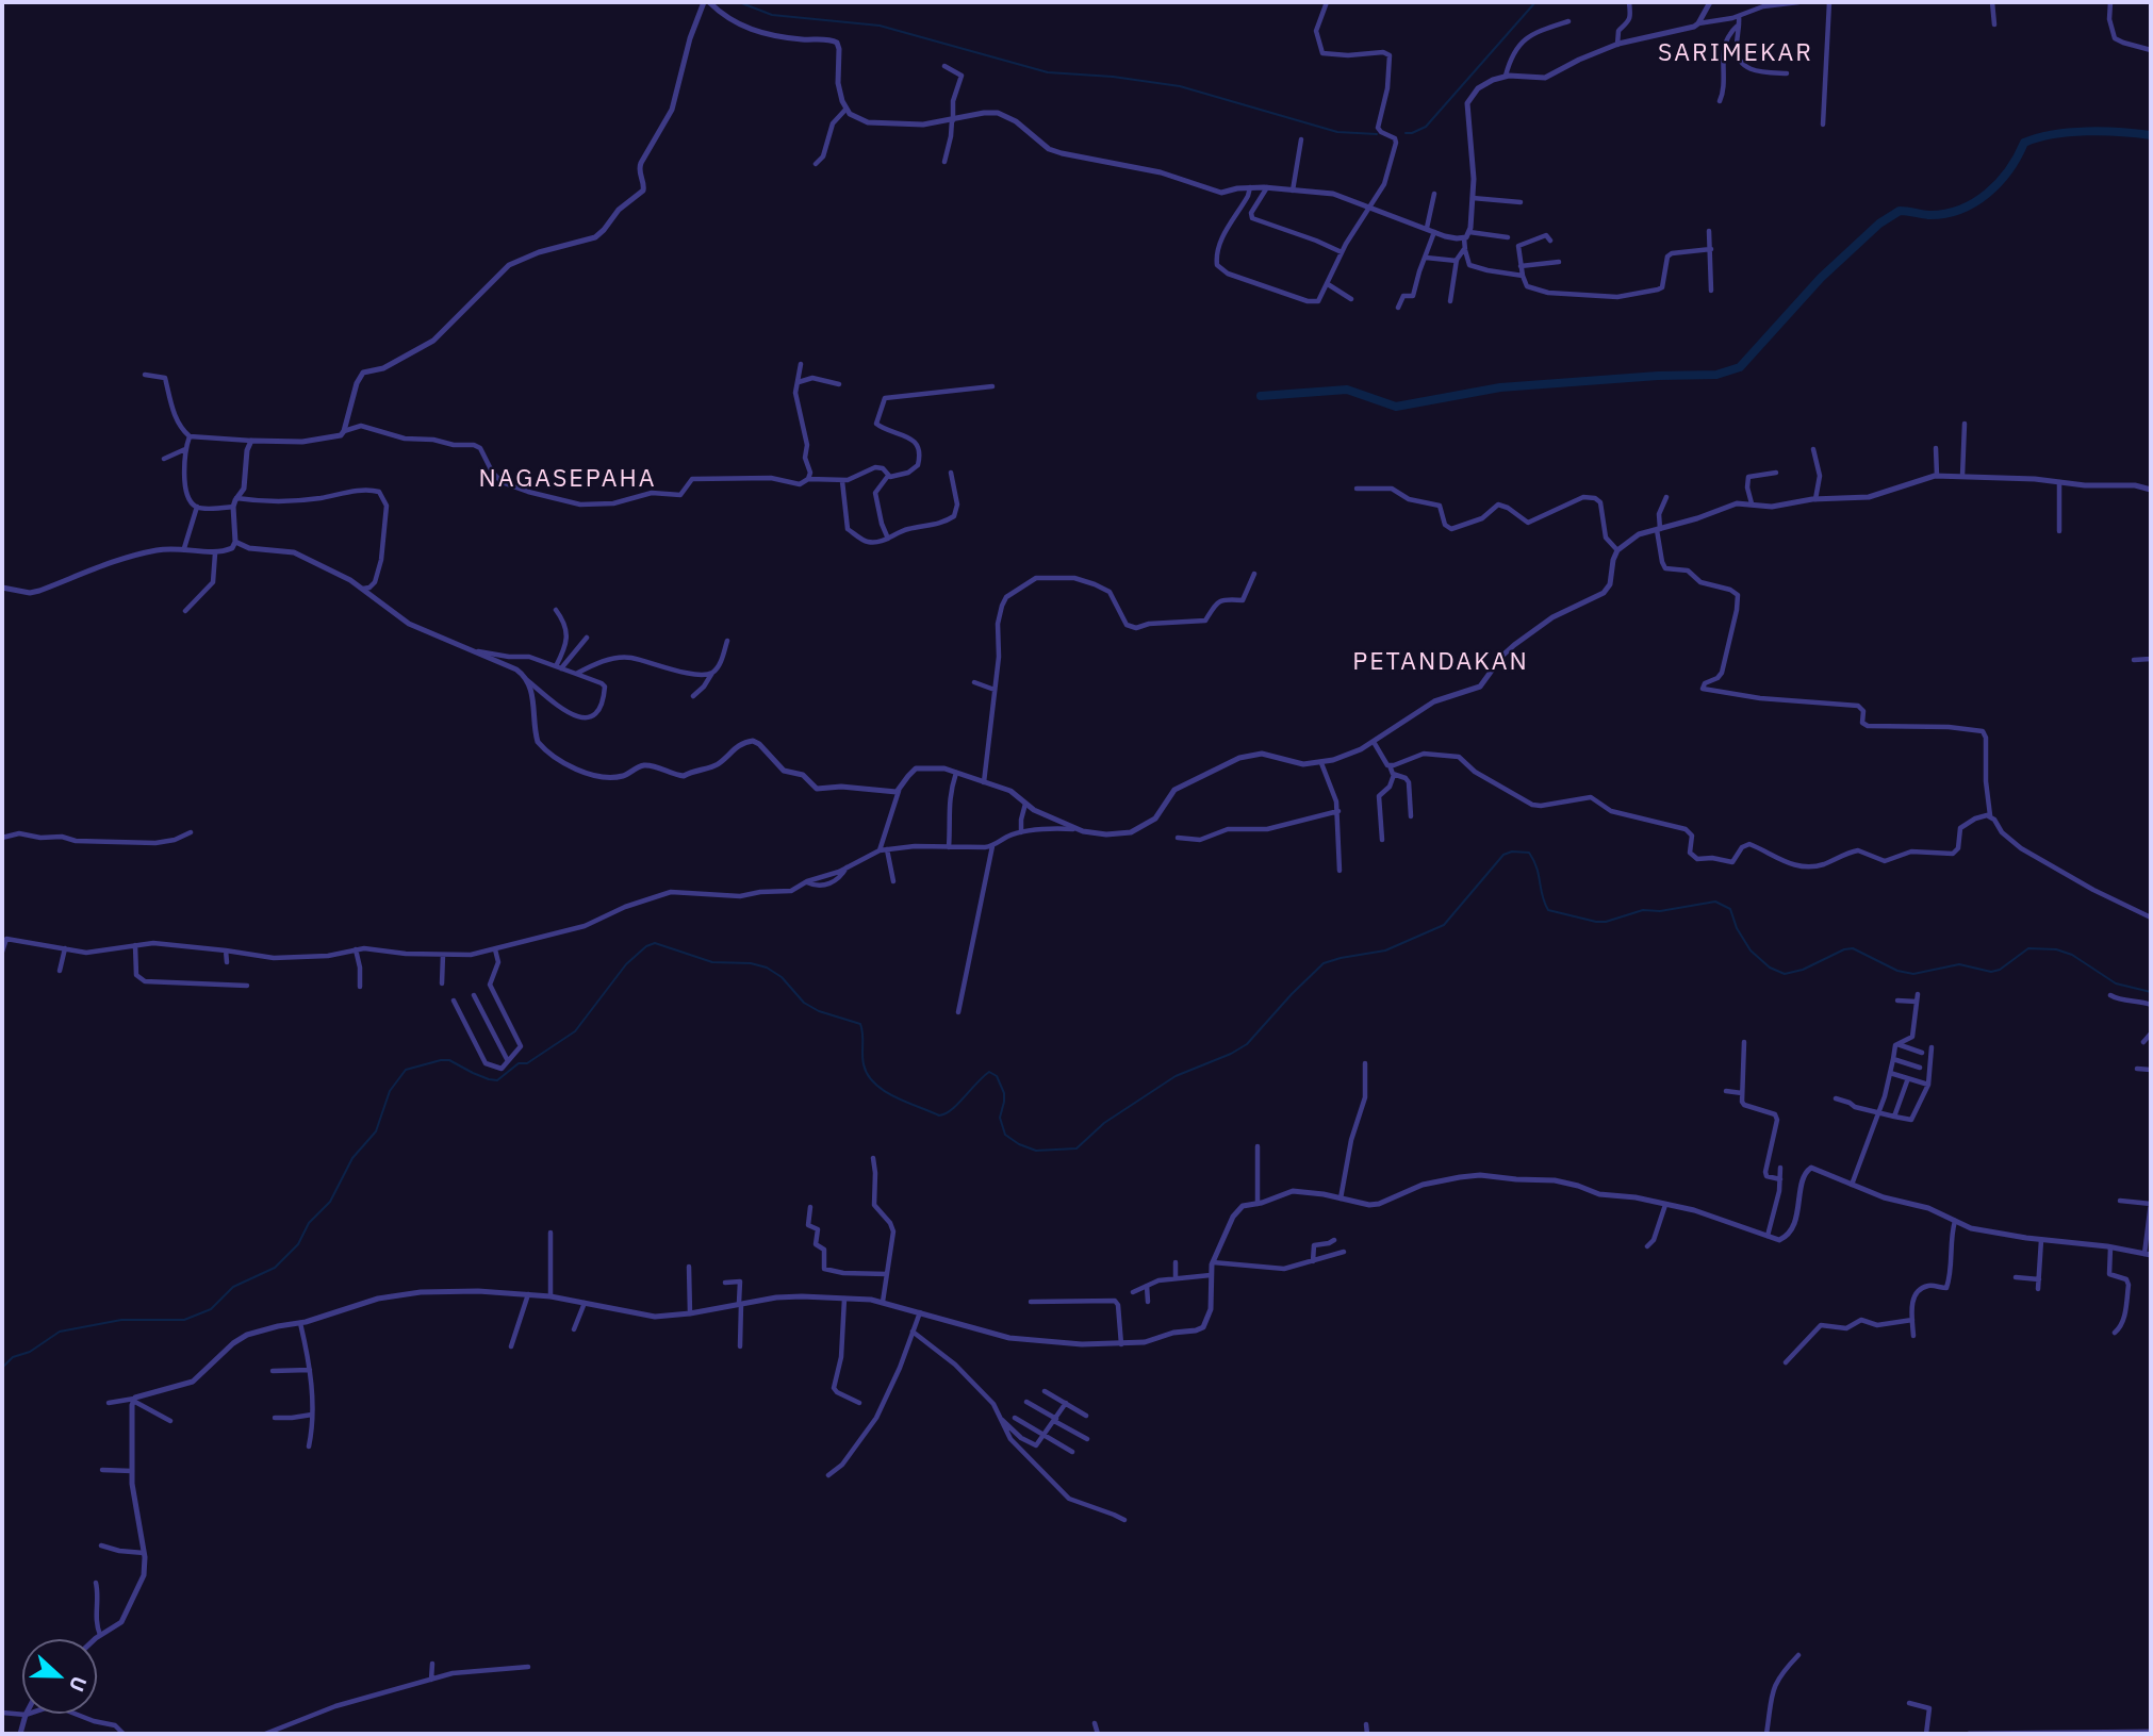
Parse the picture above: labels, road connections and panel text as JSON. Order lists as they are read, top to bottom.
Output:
{
  "districts": ["SARIMEKAR", "NAGASEPAHA", "PETANDAKAN"],
  "north": "right"
}
